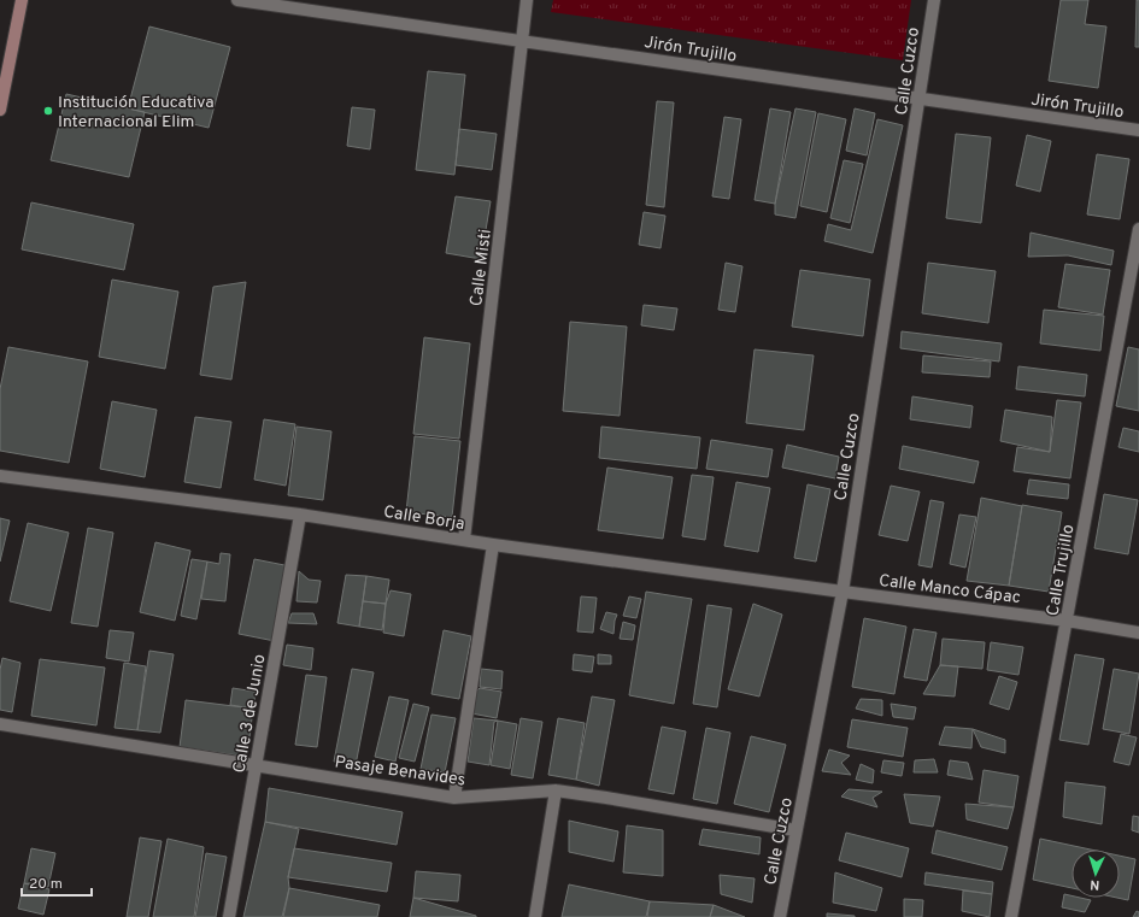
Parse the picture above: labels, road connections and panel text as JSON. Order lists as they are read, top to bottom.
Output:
{
  "streets": {
    "street": [
      "Jirón Trujillo",
      "Calle Cuzco",
      "Calle Misti",
      "Calle Borja",
      "Calle Trujillo",
      "Calle Manco Cápac",
      "Calle 3 de Junio",
      "Pasaje Benavides"
    ]
  },
  "crossings": [
    ["Jirón Trujillo", "Calle Cuzco"],
    ["Jirón Trujillo", "Calle Misti"],
    ["Calle Cuzco", "Calle Borja"],
    ["Calle Cuzco", "Calle Manco Cápac"],
    ["Calle Cuzco", "Pasaje Benavides"],
    ["Calle Misti", "Calle Borja"],
    ["Calle Borja", "Calle Manco Cápac"],
    ["Calle Borja", "Calle 3 de Junio"],
    ["Calle Trujillo", "Calle Manco Cápac"],
    ["Calle 3 de Junio", "Pasaje Benavides"]
  ],
  "places": ["Institución Educativa Internacional Elim"],
  "scale_bar": "20 m",
  "north": "bottom"
}
